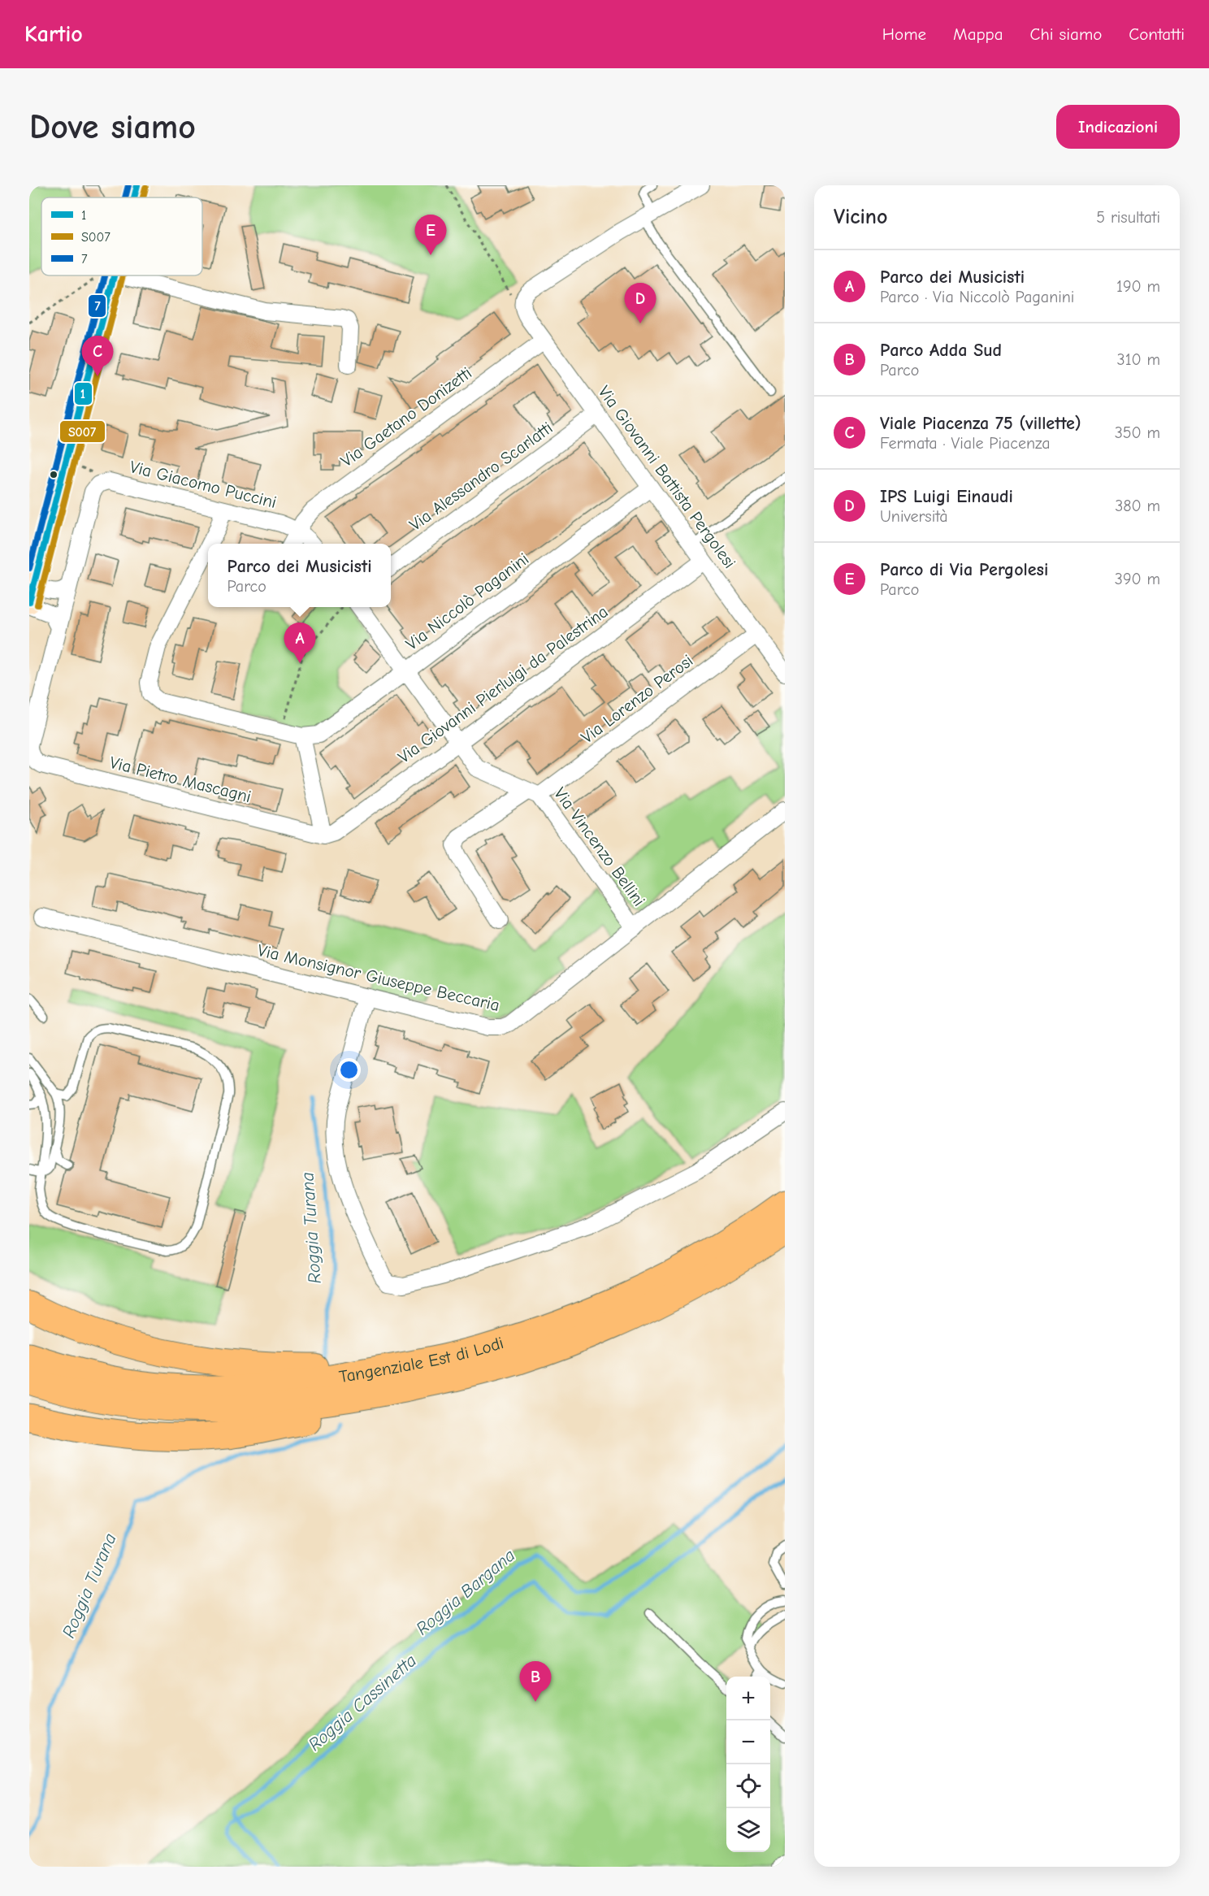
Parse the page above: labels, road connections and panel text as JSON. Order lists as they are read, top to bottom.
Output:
{
  "streets": {
    "highway": ["Tangenziale Est di Lodi"],
    "street": [
      "Via Gaetano Donizetti",
      "Via Alessandro Scarlatti",
      "Via Giovanni Battista Pergolesi",
      "Via Giacomo Puccini",
      "Via Niccolò Paganini",
      "Via Giovanni Pierluigi da Palestrina",
      "Via Lorenzo Perosi",
      "Via Pietro Mascagni",
      "Via Vincenzo Bellini",
      "Via Monsignor Giuseppe Beccaria"
    ]
  },
  "crossings": [
    ["Via Gaetano Donizetti", "Via Giovanni Battista Pergolesi"],
    ["Via Gaetano Donizetti", "Via Giacomo Puccini"],
    ["Via Alessandro Scarlatti", "Via Giovanni Battista Pergolesi"],
    ["Via Giovanni Battista Pergolesi", "Via Niccolò Paganini"],
    ["Via Giovanni Battista Pergolesi", "Via Giovanni Pierluigi da Palestrina"],
    ["Via Giovanni Battista Pergolesi", "Via Lorenzo Perosi"],
    ["Via Niccolò Paganini", "Via Vincenzo Bellini"],
    ["Via Giovanni Pierluigi da Palestrina", "Via Pietro Mascagni"],
    ["Via Giovanni Pierluigi da Palestrina", "Via Vincenzo Bellini"],
    ["Via Lorenzo Perosi", "Via Vincenzo Bellini"],
    ["Via Vincenzo Bellini", "Via Monsignor Giuseppe Beccaria"]
  ],
  "water": ["Roggia Turana", "Roggia Bargana", "Roggia Cassinetta"],
  "lines": ["transit line 1", "transit line 7", "transit line S007"],
  "legend": ["1", "S007", "7"],
  "page": {
    "header": "Kartio",
    "nav": [
      "Home",
      "Mappa",
      "Chi siamo",
      "Contatti"
    ],
    "buttons": "Indicazioni",
    "title": "Dove siamo",
    "heading": ["Vicino", "5 risultati"],
    "pins": [
      "E",
      "D",
      "C",
      "A",
      "B"
    ],
    "list": [
      {
        "mark": "A",
        "name": "Parco dei Musicisti",
        "note": "Parco · Via Niccolò Paganini",
        "value": "190 m"
      },
      {
        "mark": "B",
        "name": "Parco Adda Sud",
        "note": "Parco",
        "value": "310 m"
      },
      {
        "mark": "C",
        "name": "Viale Piacenza 75 (villette)",
        "note": "Fermata · Viale Piacenza",
        "value": "350 m"
      },
      {
        "mark": "D",
        "name": "IPS Luigi Einaudi",
        "note": "Università",
        "value": "380 m"
      },
      {
        "mark": "E",
        "name": "Parco di Via Pergolesi",
        "note": "Parco",
        "value": "390 m"
      }
    ],
    "popup": ["Parco dei Musicisti", "Parco"],
    "map_buttons": ["+", "−"]
  }
}
